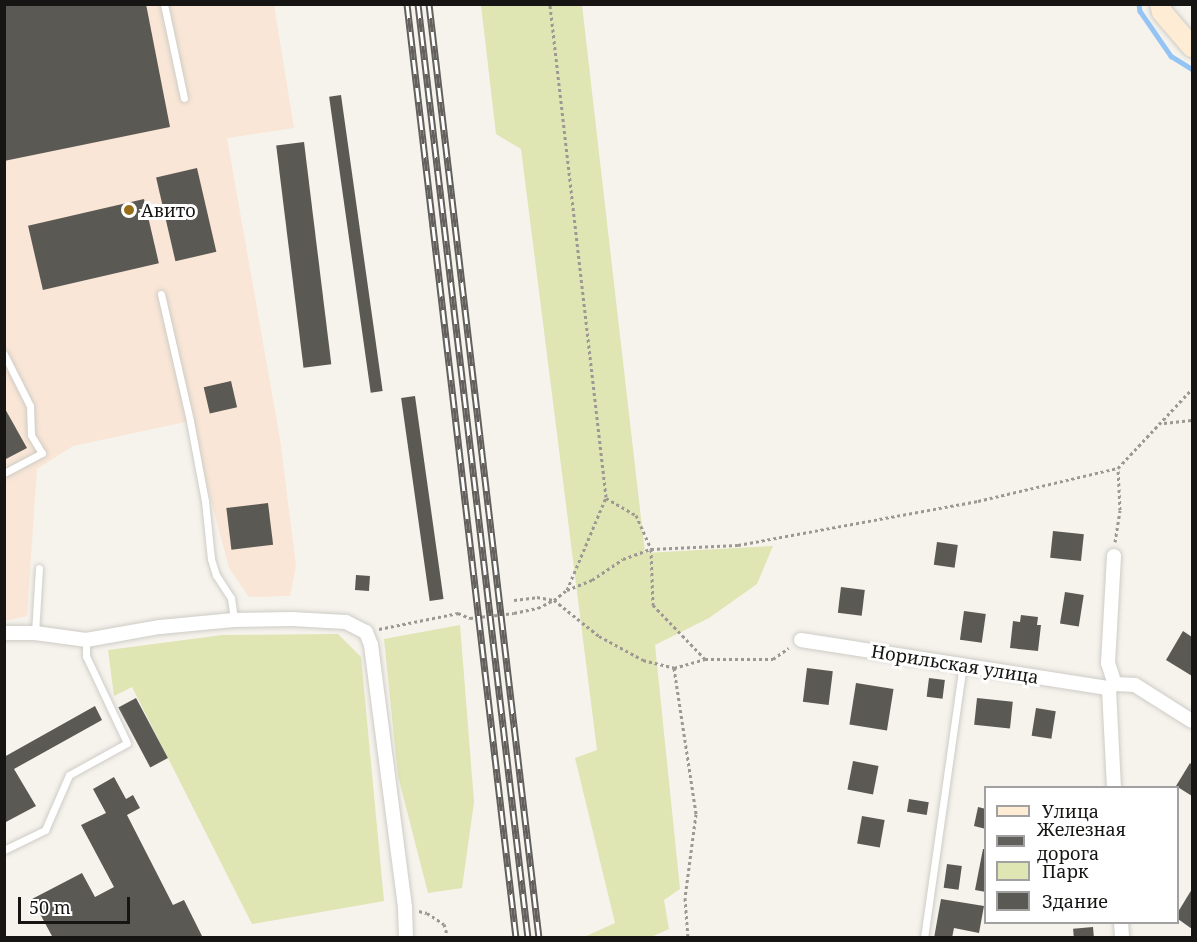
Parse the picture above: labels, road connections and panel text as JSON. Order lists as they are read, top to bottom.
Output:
{
  "streets": {
    "street": ["Норильская улица"]
  },
  "places": ["Авито"],
  "legend": [
    "Улица",
    "Железная дорога",
    "Парк",
    "Здание"
  ],
  "scale_bar": "50 m"
}
